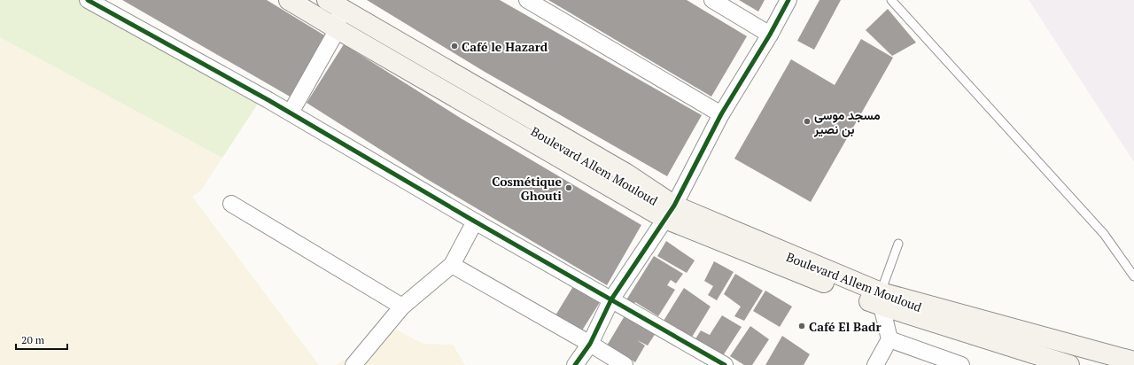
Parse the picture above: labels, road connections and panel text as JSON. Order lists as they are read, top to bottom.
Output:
{
  "streets": {
    "main road": ["Boulevard Allem Mouloud"]
  },
  "places": [
    "Café le Hazard",
    "مسجد موسى بن نصير",
    "Cosmétique Ghouti",
    "Café El Badr"
  ],
  "scale_bar": "20 m"
}
